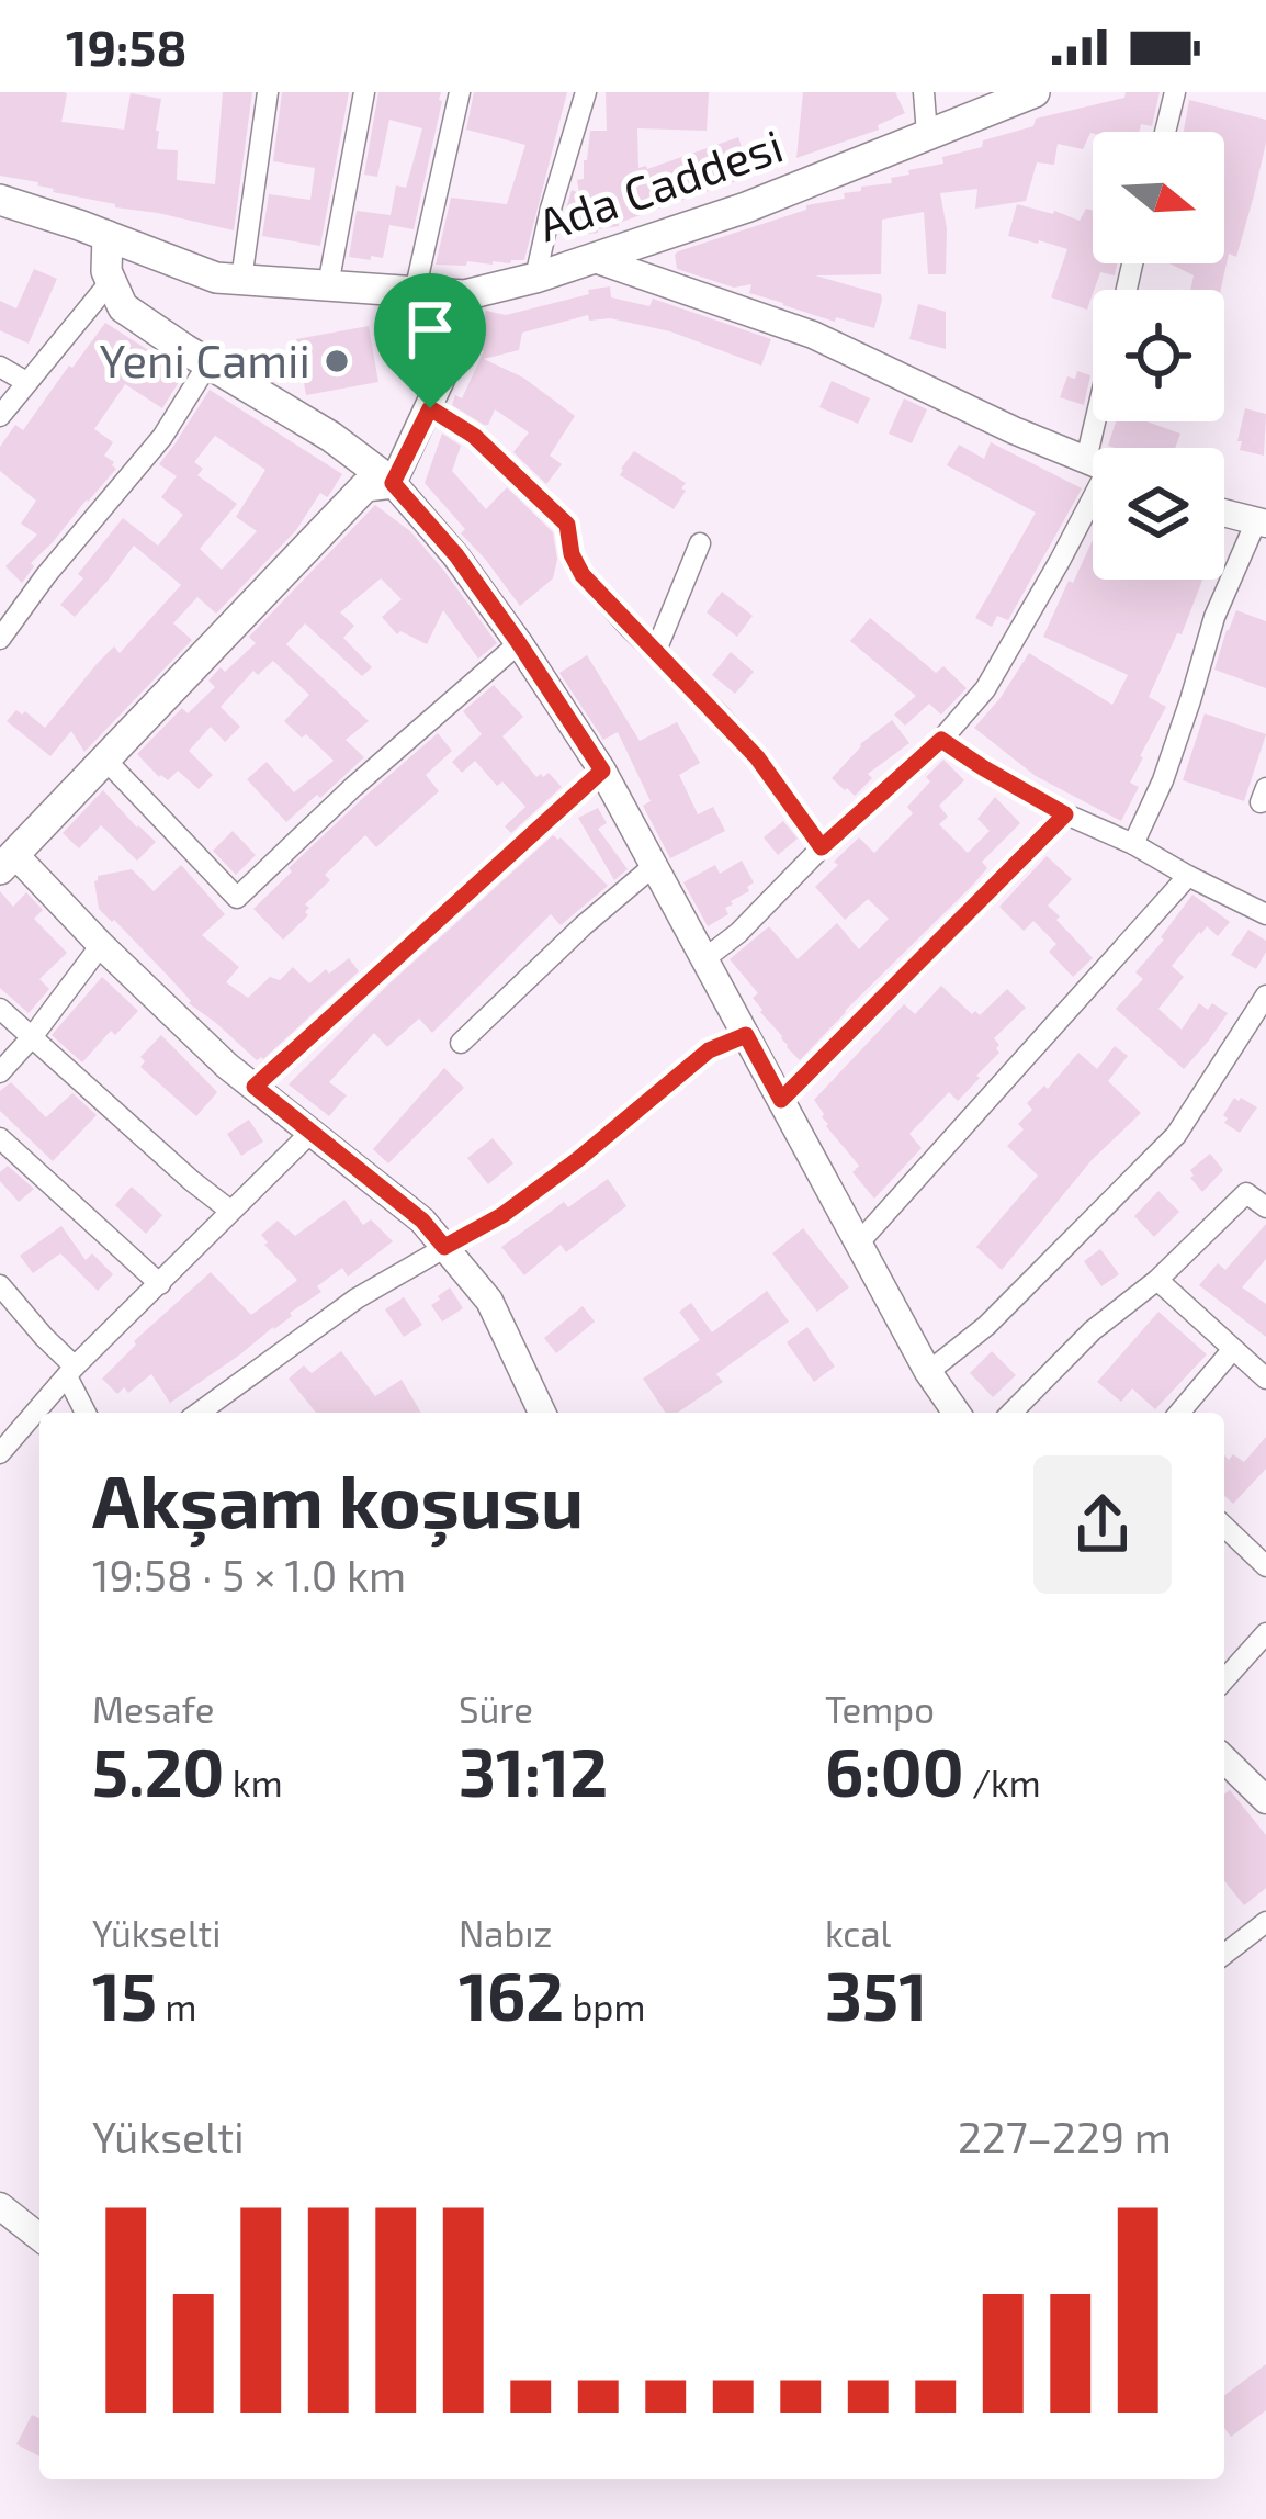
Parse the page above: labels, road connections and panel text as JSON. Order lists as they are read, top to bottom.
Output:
{
  "streets": {
    "main road": ["Ada Caddesi"]
  },
  "places": ["Yeni Camii"],
  "north": "right",
  "page": {
    "status": "19:58",
    "heading": ["Akşam koşusu", "19:58 · 5 × 1.0 km"],
    "stats": [
      ["Mesafe", "5.20 km"],
      ["Süre", "31:12"],
      ["Tempo", "6:00 /km"],
      ["Yükselti", "15 m"],
      ["Nabız", "162 bpm"],
      ["kcal", "351"]
    ],
    "chart": ["Yükselti", "227–229 m"]
  }
}
